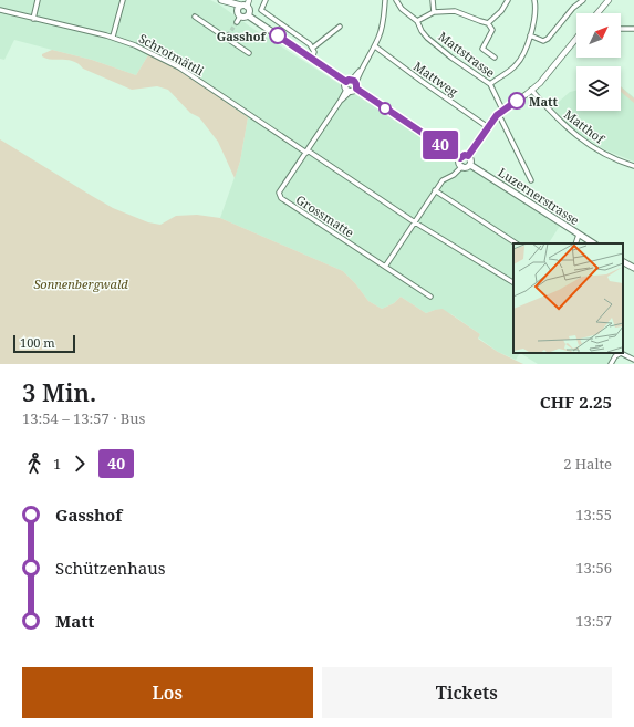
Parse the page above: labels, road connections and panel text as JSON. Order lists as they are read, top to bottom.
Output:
{
  "streets": {
    "main road": ["Luzernerstrasse"],
    "street": [
      "Schrotmättli",
      "Mattstrasse",
      "Mattweg",
      "Matthof",
      "Grossmatte"
    ]
  },
  "crossings": [
    ["Schrotmättli", "Grossmatte"]
  ],
  "parks": ["Sonnenbergwald"],
  "places": ["Gasshof", "Matt"],
  "lines": ["bus line 40"],
  "scale_bar": "100 m",
  "north": "top right",
  "page": {
    "on_map": "40",
    "scale": "100 m",
    "heading": ["3 Min.", "13:54 – 13:57 · Bus", "CHF 2.25"],
    "legs": ["1", "40", "2 Halte"],
    "list": [
      {
        "name": "Gasshof",
        "value": "13:55"
      },
      {
        "name": "Schützenhaus",
        "value": "13:56"
      },
      {
        "name": "Matt",
        "value": "13:57"
      }
    ],
    "buttons": ["Los", "Tickets"]
  }
}
